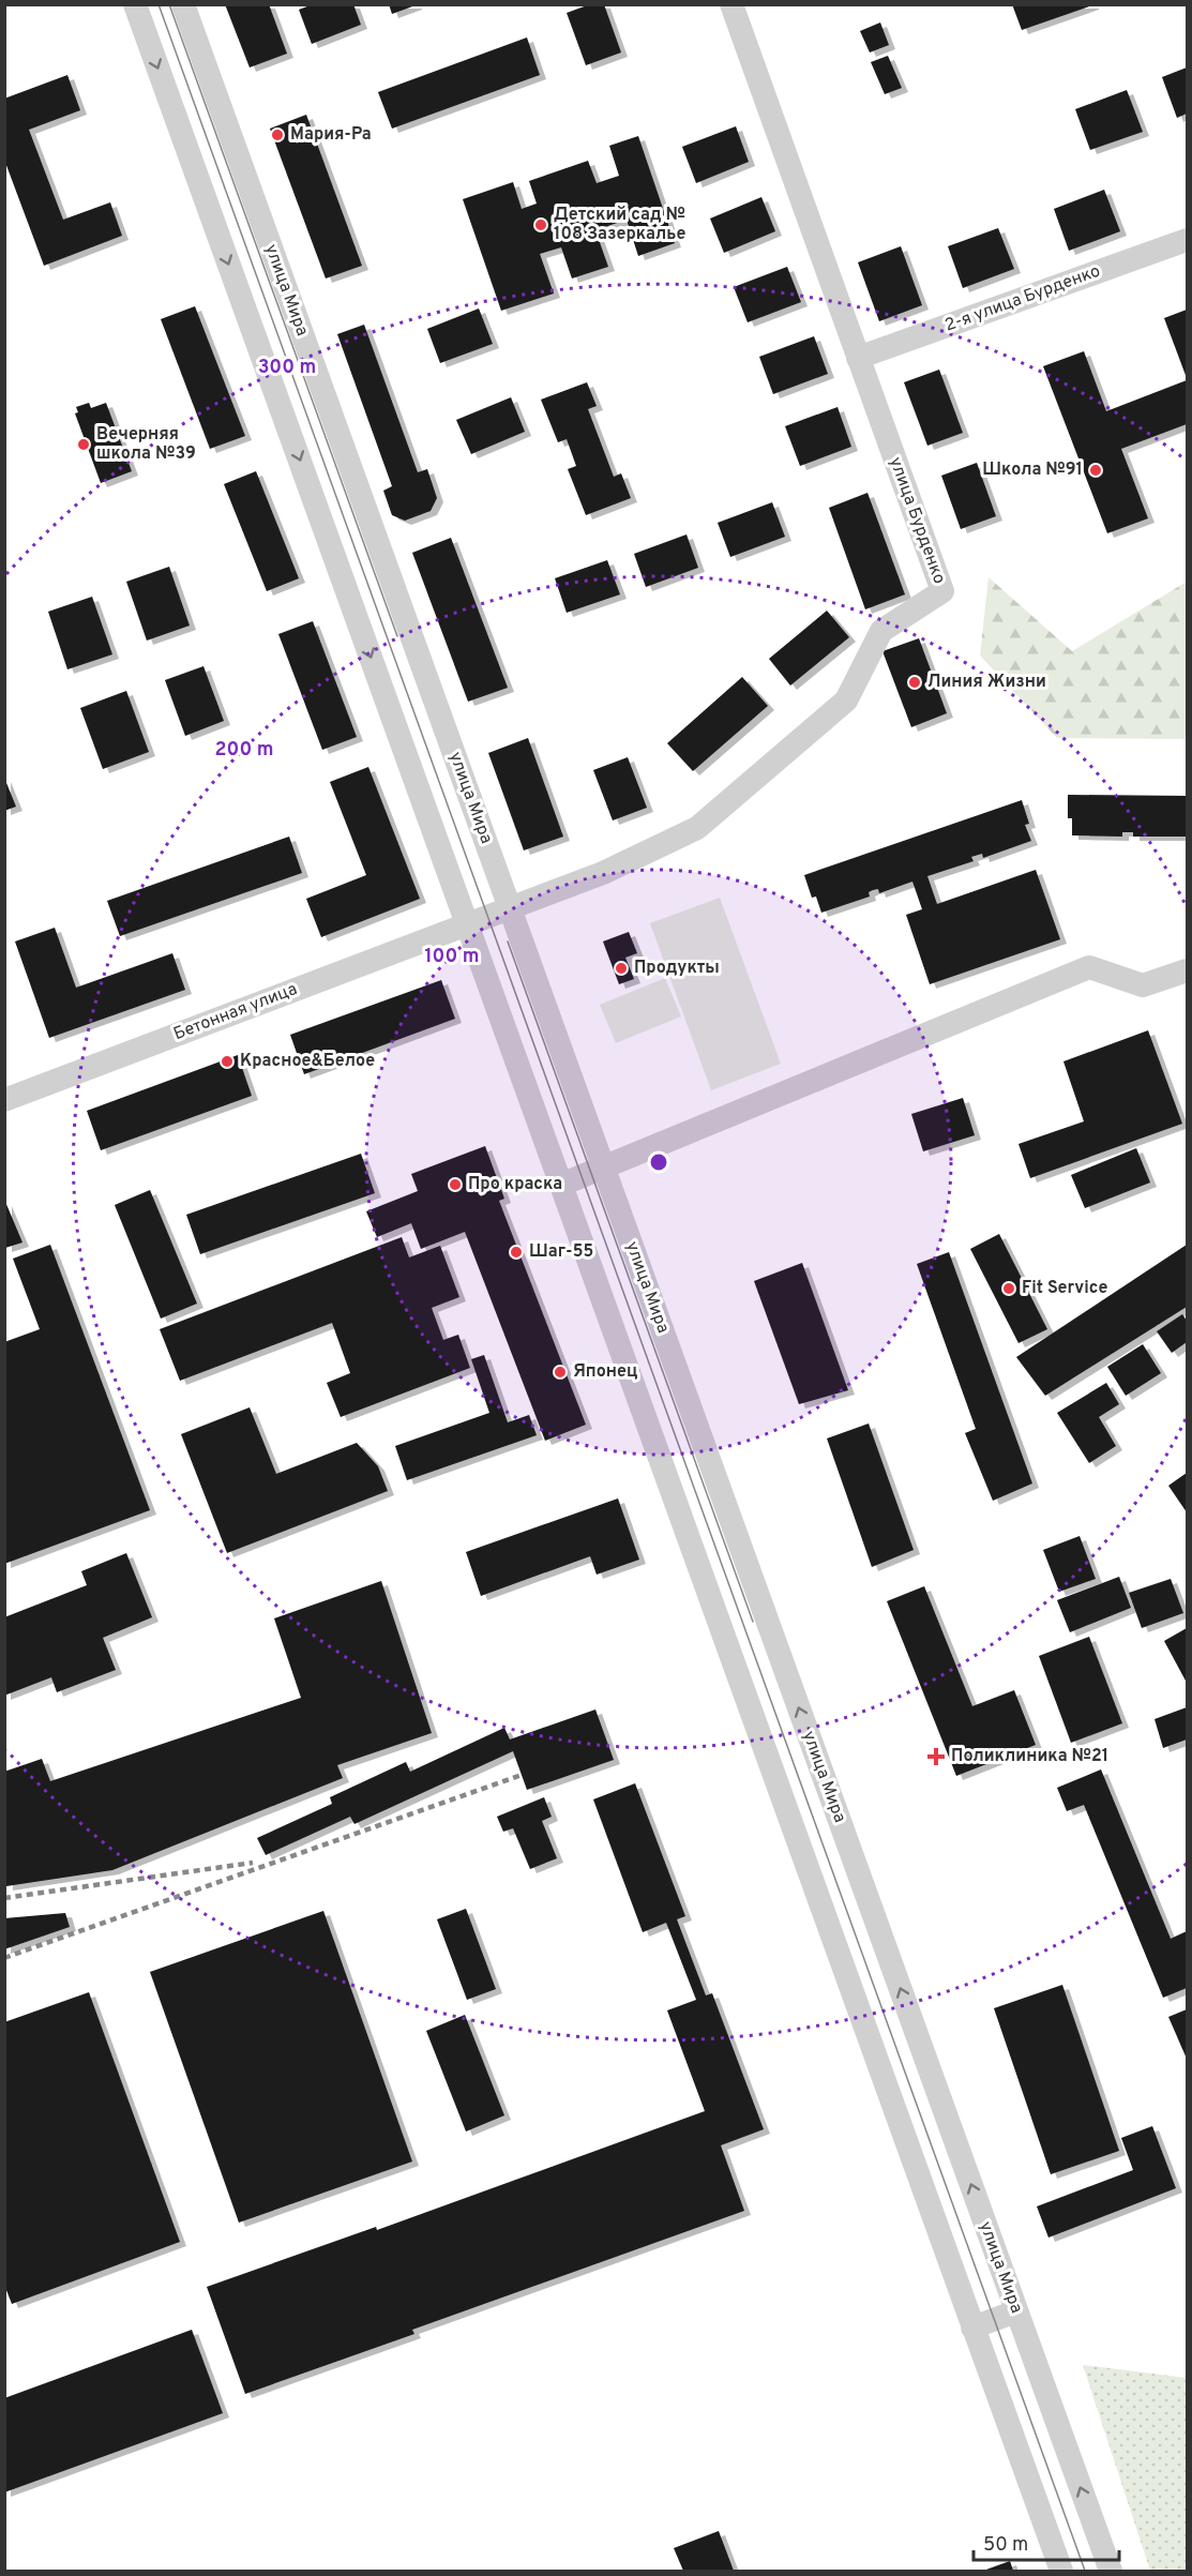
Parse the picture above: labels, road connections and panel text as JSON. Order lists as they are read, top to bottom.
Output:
{
  "streets": {
    "street": [
      "улица Мира",
      "2-я улица Бурденко",
      "улица Бурденко",
      "Бетонная улица"
    ]
  },
  "crossings": [
    ["улица Мира", "улица Бурденко"],
    ["улица Мира", "Бетонная улица"],
    ["2-я улица Бурденко", "улица Бурденко"],
    ["улица Бурденко", "Бетонная улица"]
  ],
  "places": {
    "other": [
      "Мария-Ра",
      "Детский сад № 108 Зазеркалье",
      "Вечерняя школа №39",
      "Школа №91",
      "Линия Жизни",
      "Продукты",
      "Красное&Белое",
      "Про краска",
      "Шаг-55",
      "Fit Service",
      "Японец"
    ],
    "health": ["Поликлиника №21"]
  },
  "scale_bar": "50 m",
  "rings": ["300 m", "200 m", "100 m"]
}
